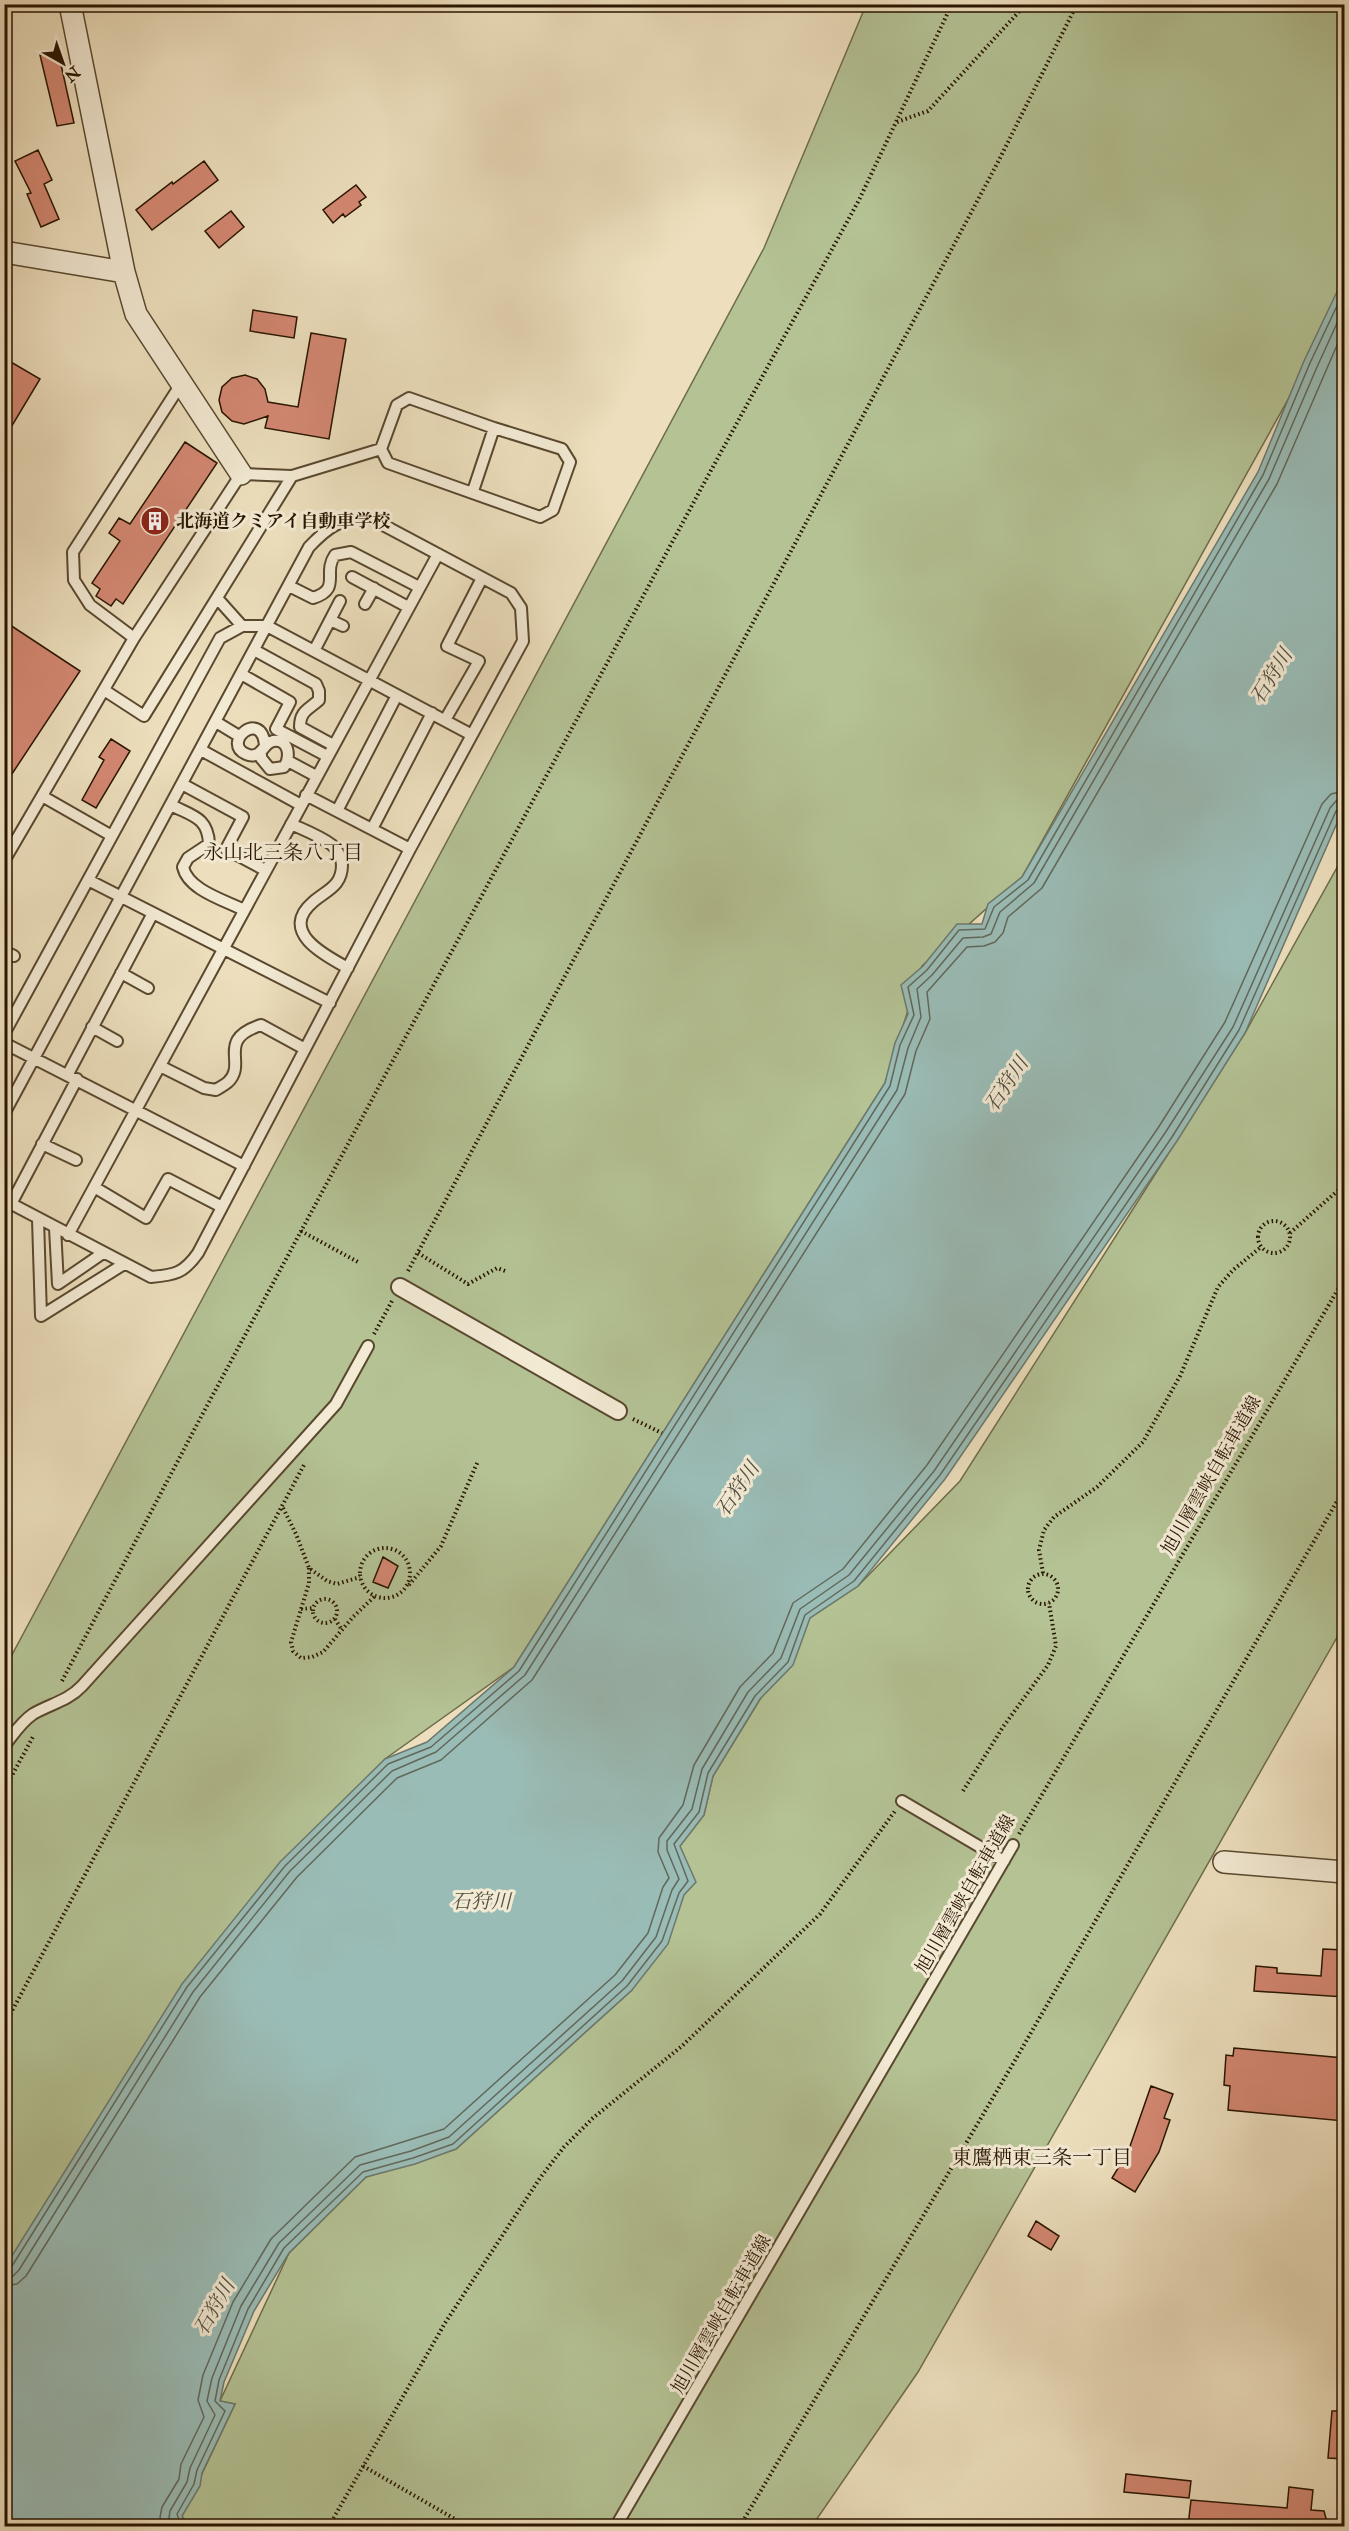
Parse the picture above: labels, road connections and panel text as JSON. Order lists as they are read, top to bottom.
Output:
{
  "streets": {
    "lane": ["旭川層雲峡自転車道線"]
  },
  "districts": ["永山北三条八丁目", "東鷹栖東三条一丁目"],
  "water": ["石狩川"],
  "places": {
    "building": ["北海道クミアイ自動車学校"]
  },
  "north": "bottom right"
}
